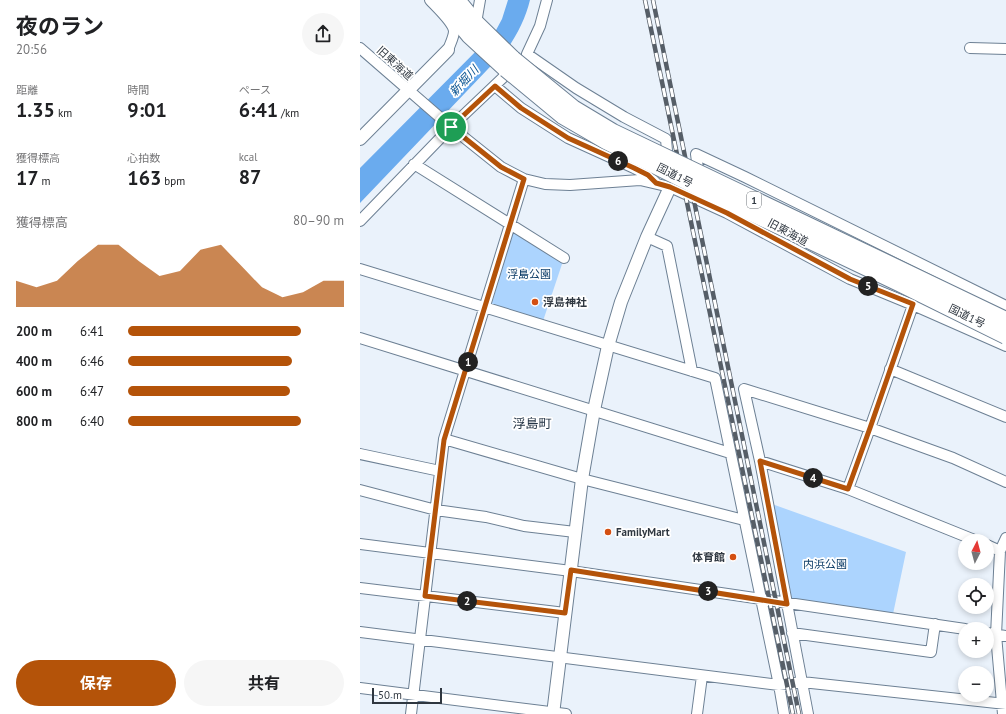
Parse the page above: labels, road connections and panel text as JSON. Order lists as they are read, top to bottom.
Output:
{
  "streets": {
    "highway": ["国道1号", "1"],
    "street": ["旧東海道"]
  },
  "districts": ["浮島町"],
  "water": ["新堀川"],
  "parks": ["浮島公園", "内浜公園"],
  "places": ["浮島神社", "FamilyMart", "体育館"],
  "scale_bar": "50 m",
  "north": "top",
  "page": {
    "heading": ["夜のラン", "20:56"],
    "stats": [
      ["距離", "1.35 km"],
      ["時間", "9:01"],
      ["ペース", "6:41 /km"],
      ["獲得標高", "17 m"],
      ["心拍数", "163 bpm"],
      ["kcal", "87"]
    ],
    "pins": [
      "6",
      "5",
      "1",
      "4",
      "3",
      "2"
    ],
    "chart": ["獲得標高", "80–90 m"],
    "list": [
      {
        "name": "200 m",
        "note": "6:41"
      },
      {
        "name": "400 m",
        "note": "6:46"
      },
      {
        "name": "600 m",
        "note": "6:47"
      },
      {
        "name": "800 m",
        "note": "6:40"
      }
    ],
    "map_buttons": ["+", "−"],
    "buttons": ["保存", "共有"],
    "scale": "50 m"
  }
}
